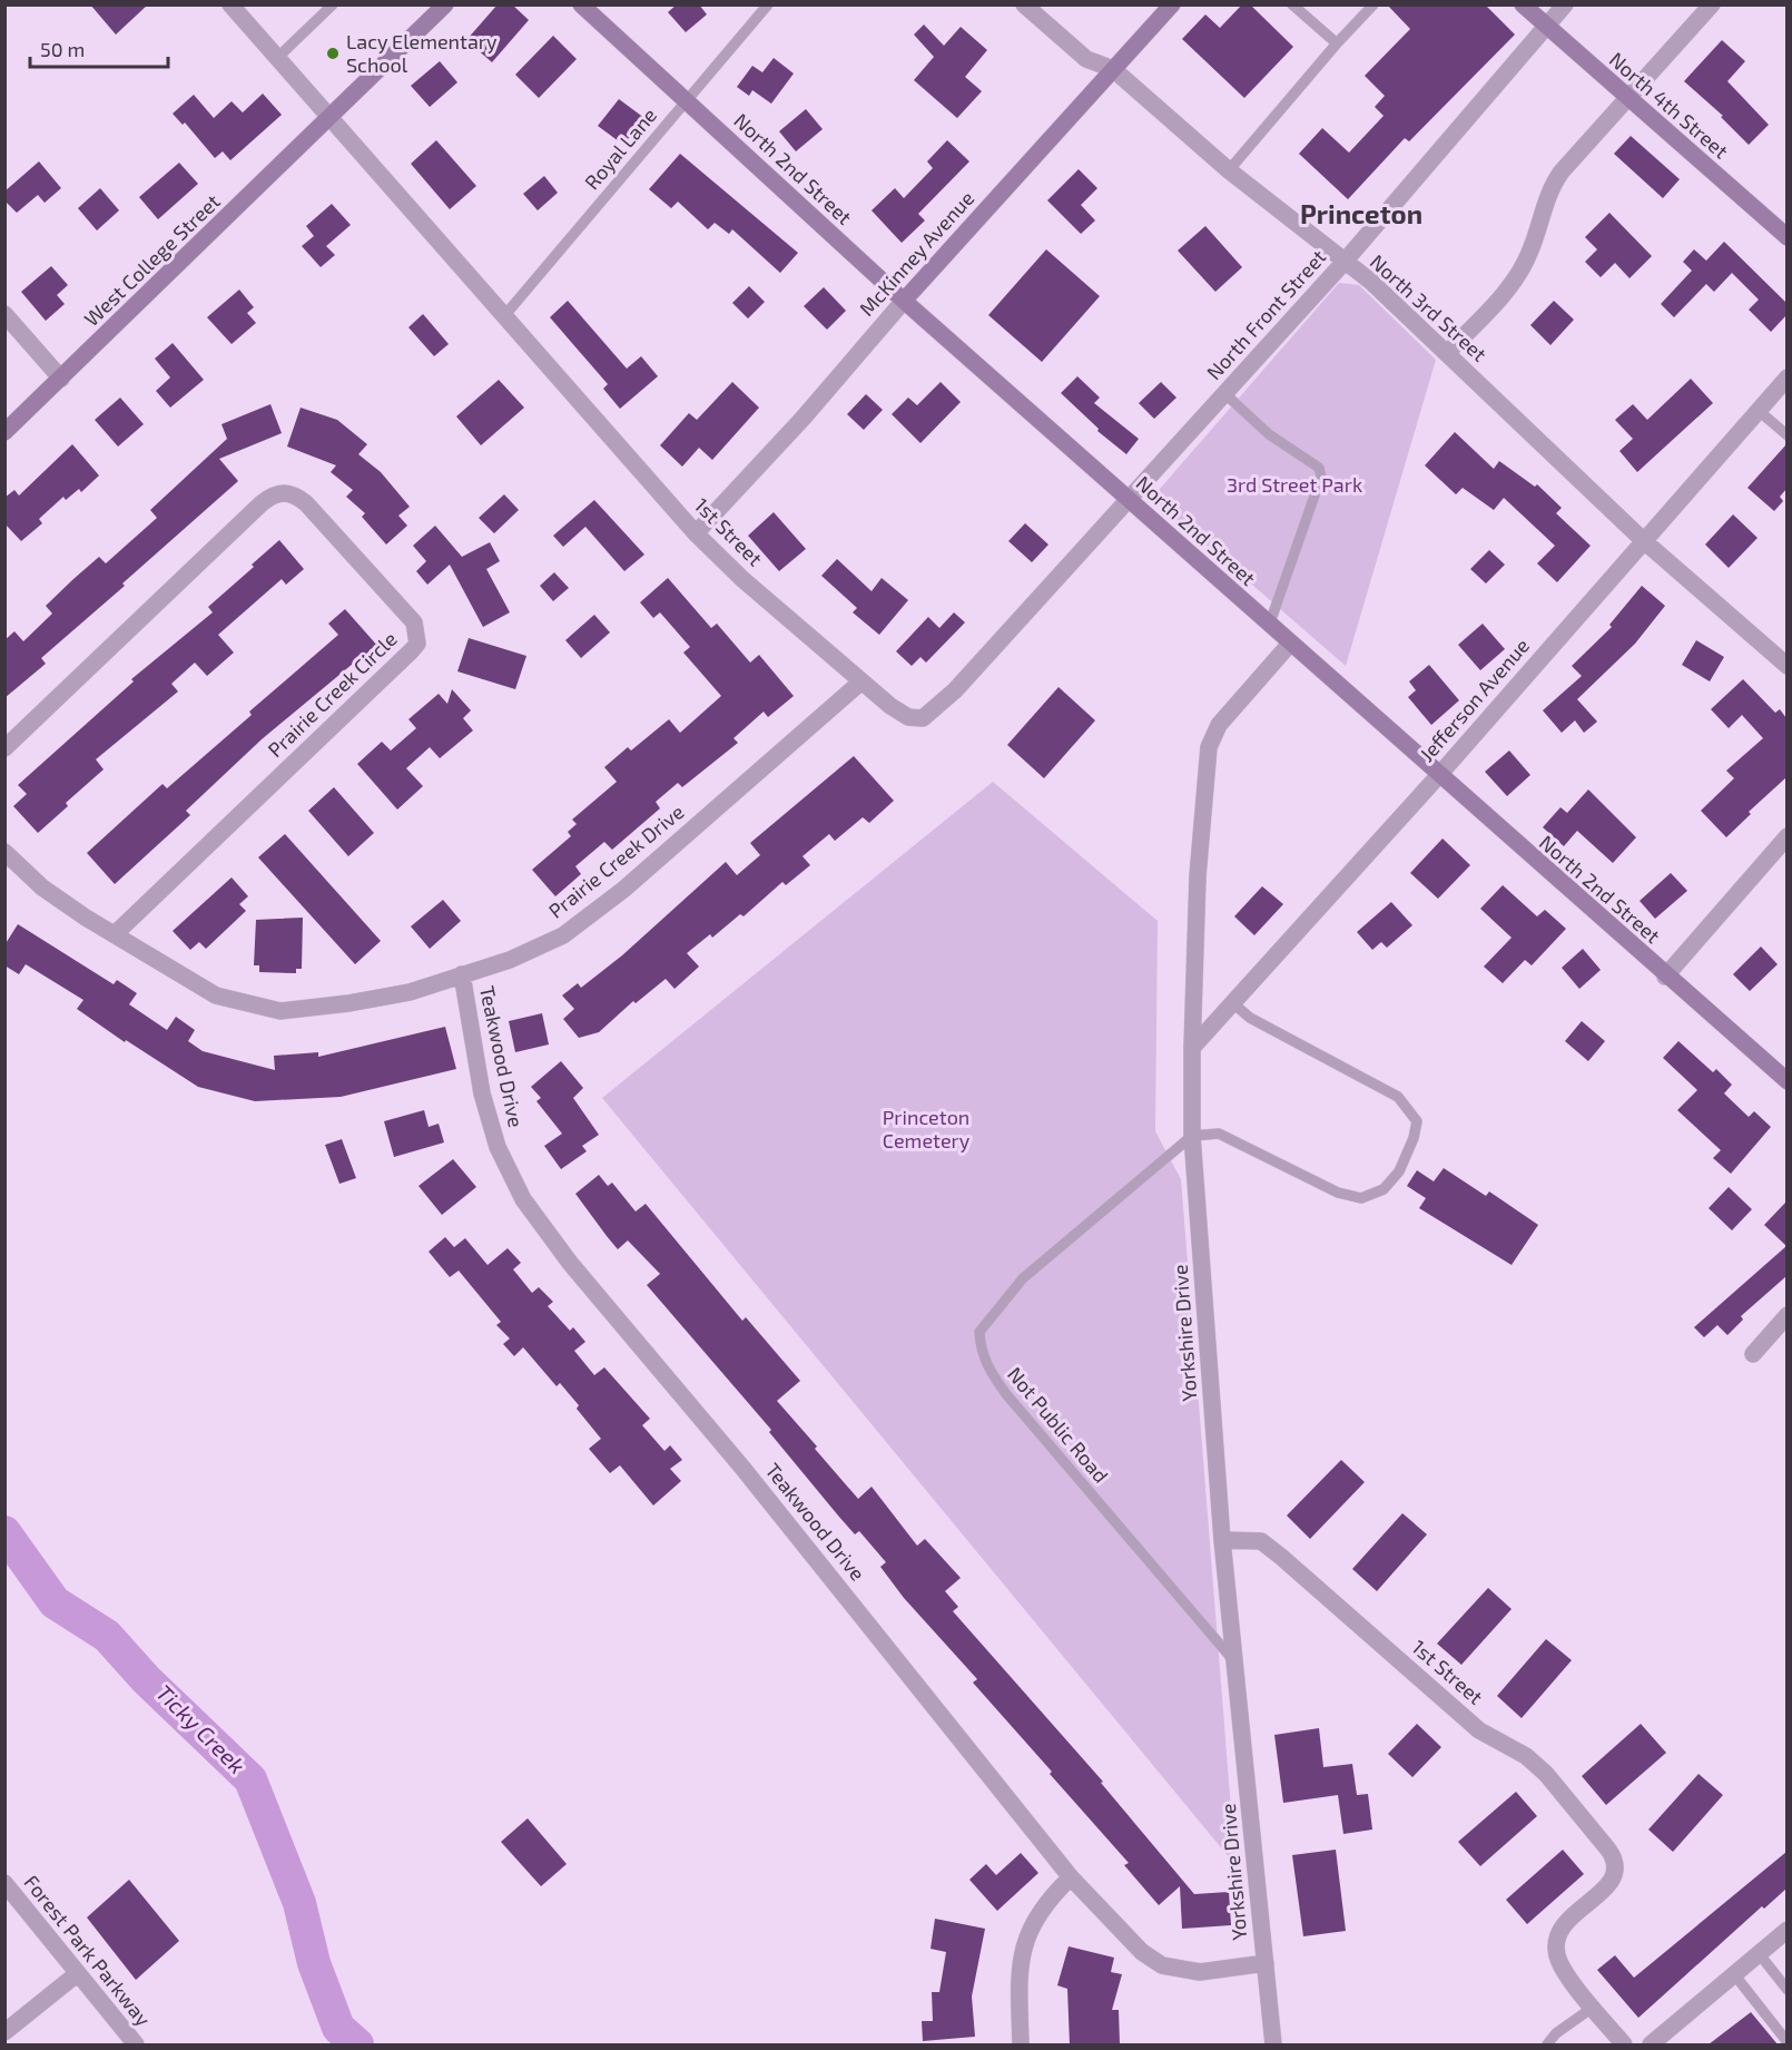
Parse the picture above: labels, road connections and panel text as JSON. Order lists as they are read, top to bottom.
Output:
{
  "streets": {
    "street": [
      "North 4th Street",
      "North 2nd Street",
      "McKinney Avenue",
      "West College Street",
      "North 3rd Street",
      "North Front Street",
      "1st Street",
      "Prairie Creek Circle",
      "Jefferson Avenue",
      "Prairie Creek Drive",
      "Teakwood Drive",
      "Yorkshire Drive",
      "Forest Park Parkway"
    ],
    "lane": ["Royal Lane", "Not Public Road"]
  },
  "crossings": [
    ["North 4th Street", "North Front Street"],
    ["Royal Lane", "North 2nd Street"],
    ["Royal Lane", "1st Street"],
    ["North 2nd Street", "McKinney Avenue"],
    ["North 2nd Street", "North Front Street"],
    ["North 2nd Street", "1st Street"],
    ["North 2nd Street", "Jefferson Avenue"],
    ["North 2nd Street", "Yorkshire Drive"],
    ["McKinney Avenue", "North 3rd Street"],
    ["McKinney Avenue", "1st Street"],
    ["West College Street", "1st Street"],
    ["North 3rd Street", "North Front Street"],
    ["North 3rd Street", "Jefferson Avenue"],
    ["North Front Street", "1st Street"],
    ["1st Street", "Prairie Creek Drive"],
    ["1st Street", "Yorkshire Drive"],
    ["Prairie Creek Circle", "Prairie Creek Drive"],
    ["Jefferson Avenue", "Yorkshire Drive"],
    ["Prairie Creek Drive", "Teakwood Drive"],
    ["Teakwood Drive", "Yorkshire Drive"],
    ["Yorkshire Drive", "Not Public Road"]
  ],
  "districts": ["Princeton"],
  "water": ["Ticky Creek"],
  "parks": ["3rd Street Park", "Princeton Cemetery"],
  "places": ["Lacy Elementary School"],
  "scale_bar": "50 m"
}
